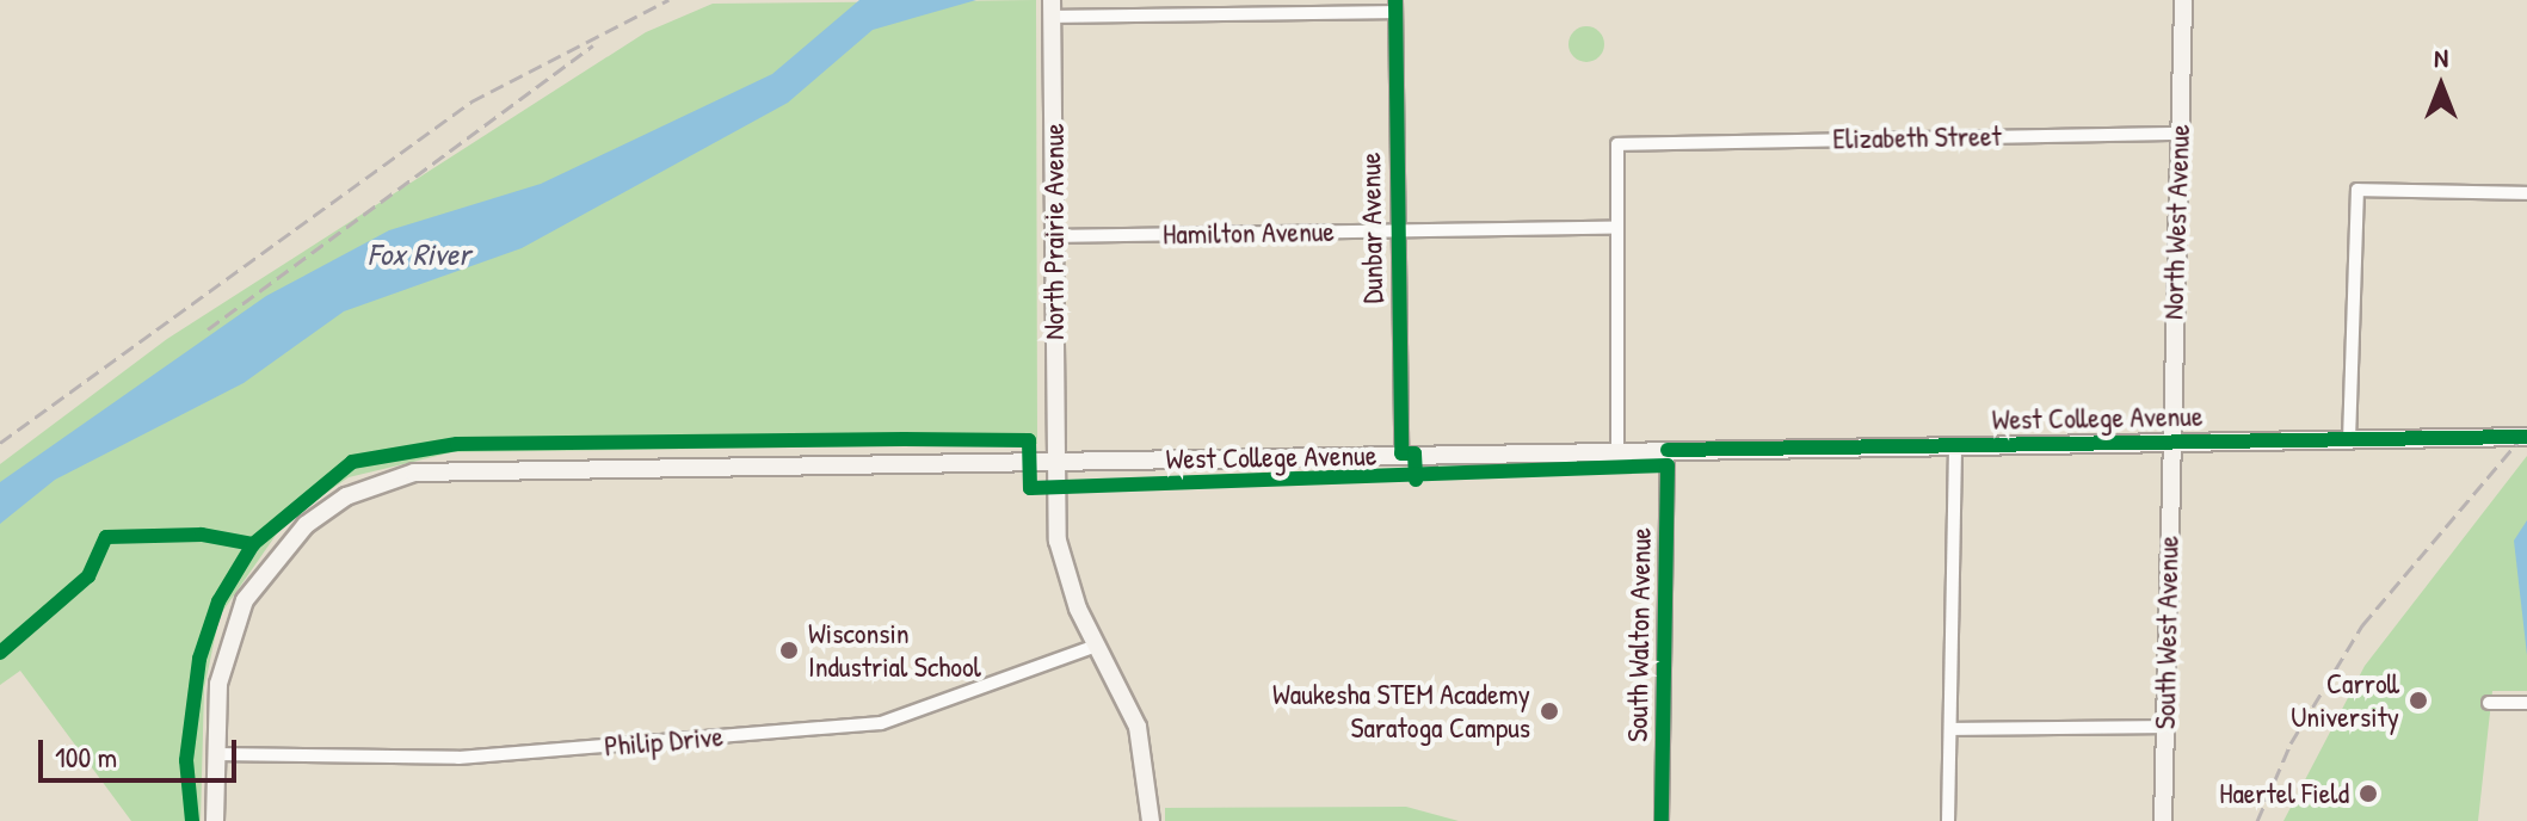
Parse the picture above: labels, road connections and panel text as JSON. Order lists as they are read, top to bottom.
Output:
{
  "streets": {
    "street": [
      "Elizabeth Street",
      "North West Avenue",
      "Dunbar Avenue",
      "North Prairie Avenue",
      "Hamilton Avenue",
      "West College Avenue",
      "South West Avenue",
      "South Walton Avenue",
      "Philip Drive"
    ]
  },
  "crossings": [
    ["Elizabeth Street", "North West Avenue"],
    ["Elizabeth Street", "Hamilton Avenue"],
    ["North West Avenue", "West College Avenue"],
    ["North West Avenue", "South West Avenue"],
    ["Dunbar Avenue", "Hamilton Avenue"],
    ["Dunbar Avenue", "West College Avenue"],
    ["North Prairie Avenue", "Hamilton Avenue"],
    ["North Prairie Avenue", "West College Avenue"],
    ["North Prairie Avenue", "Philip Drive"],
    ["West College Avenue", "South West Avenue"],
    ["West College Avenue", "South Walton Avenue"],
    ["West College Avenue", "Philip Drive"]
  ],
  "water": ["Fox River"],
  "places": [
    "Wisconsin Industrial School",
    "Carroll University",
    "Waukesha STEM Academy Saratoga Campus",
    "Haertel Field"
  ],
  "scale_bar": "100 m",
  "north": "top"
}
